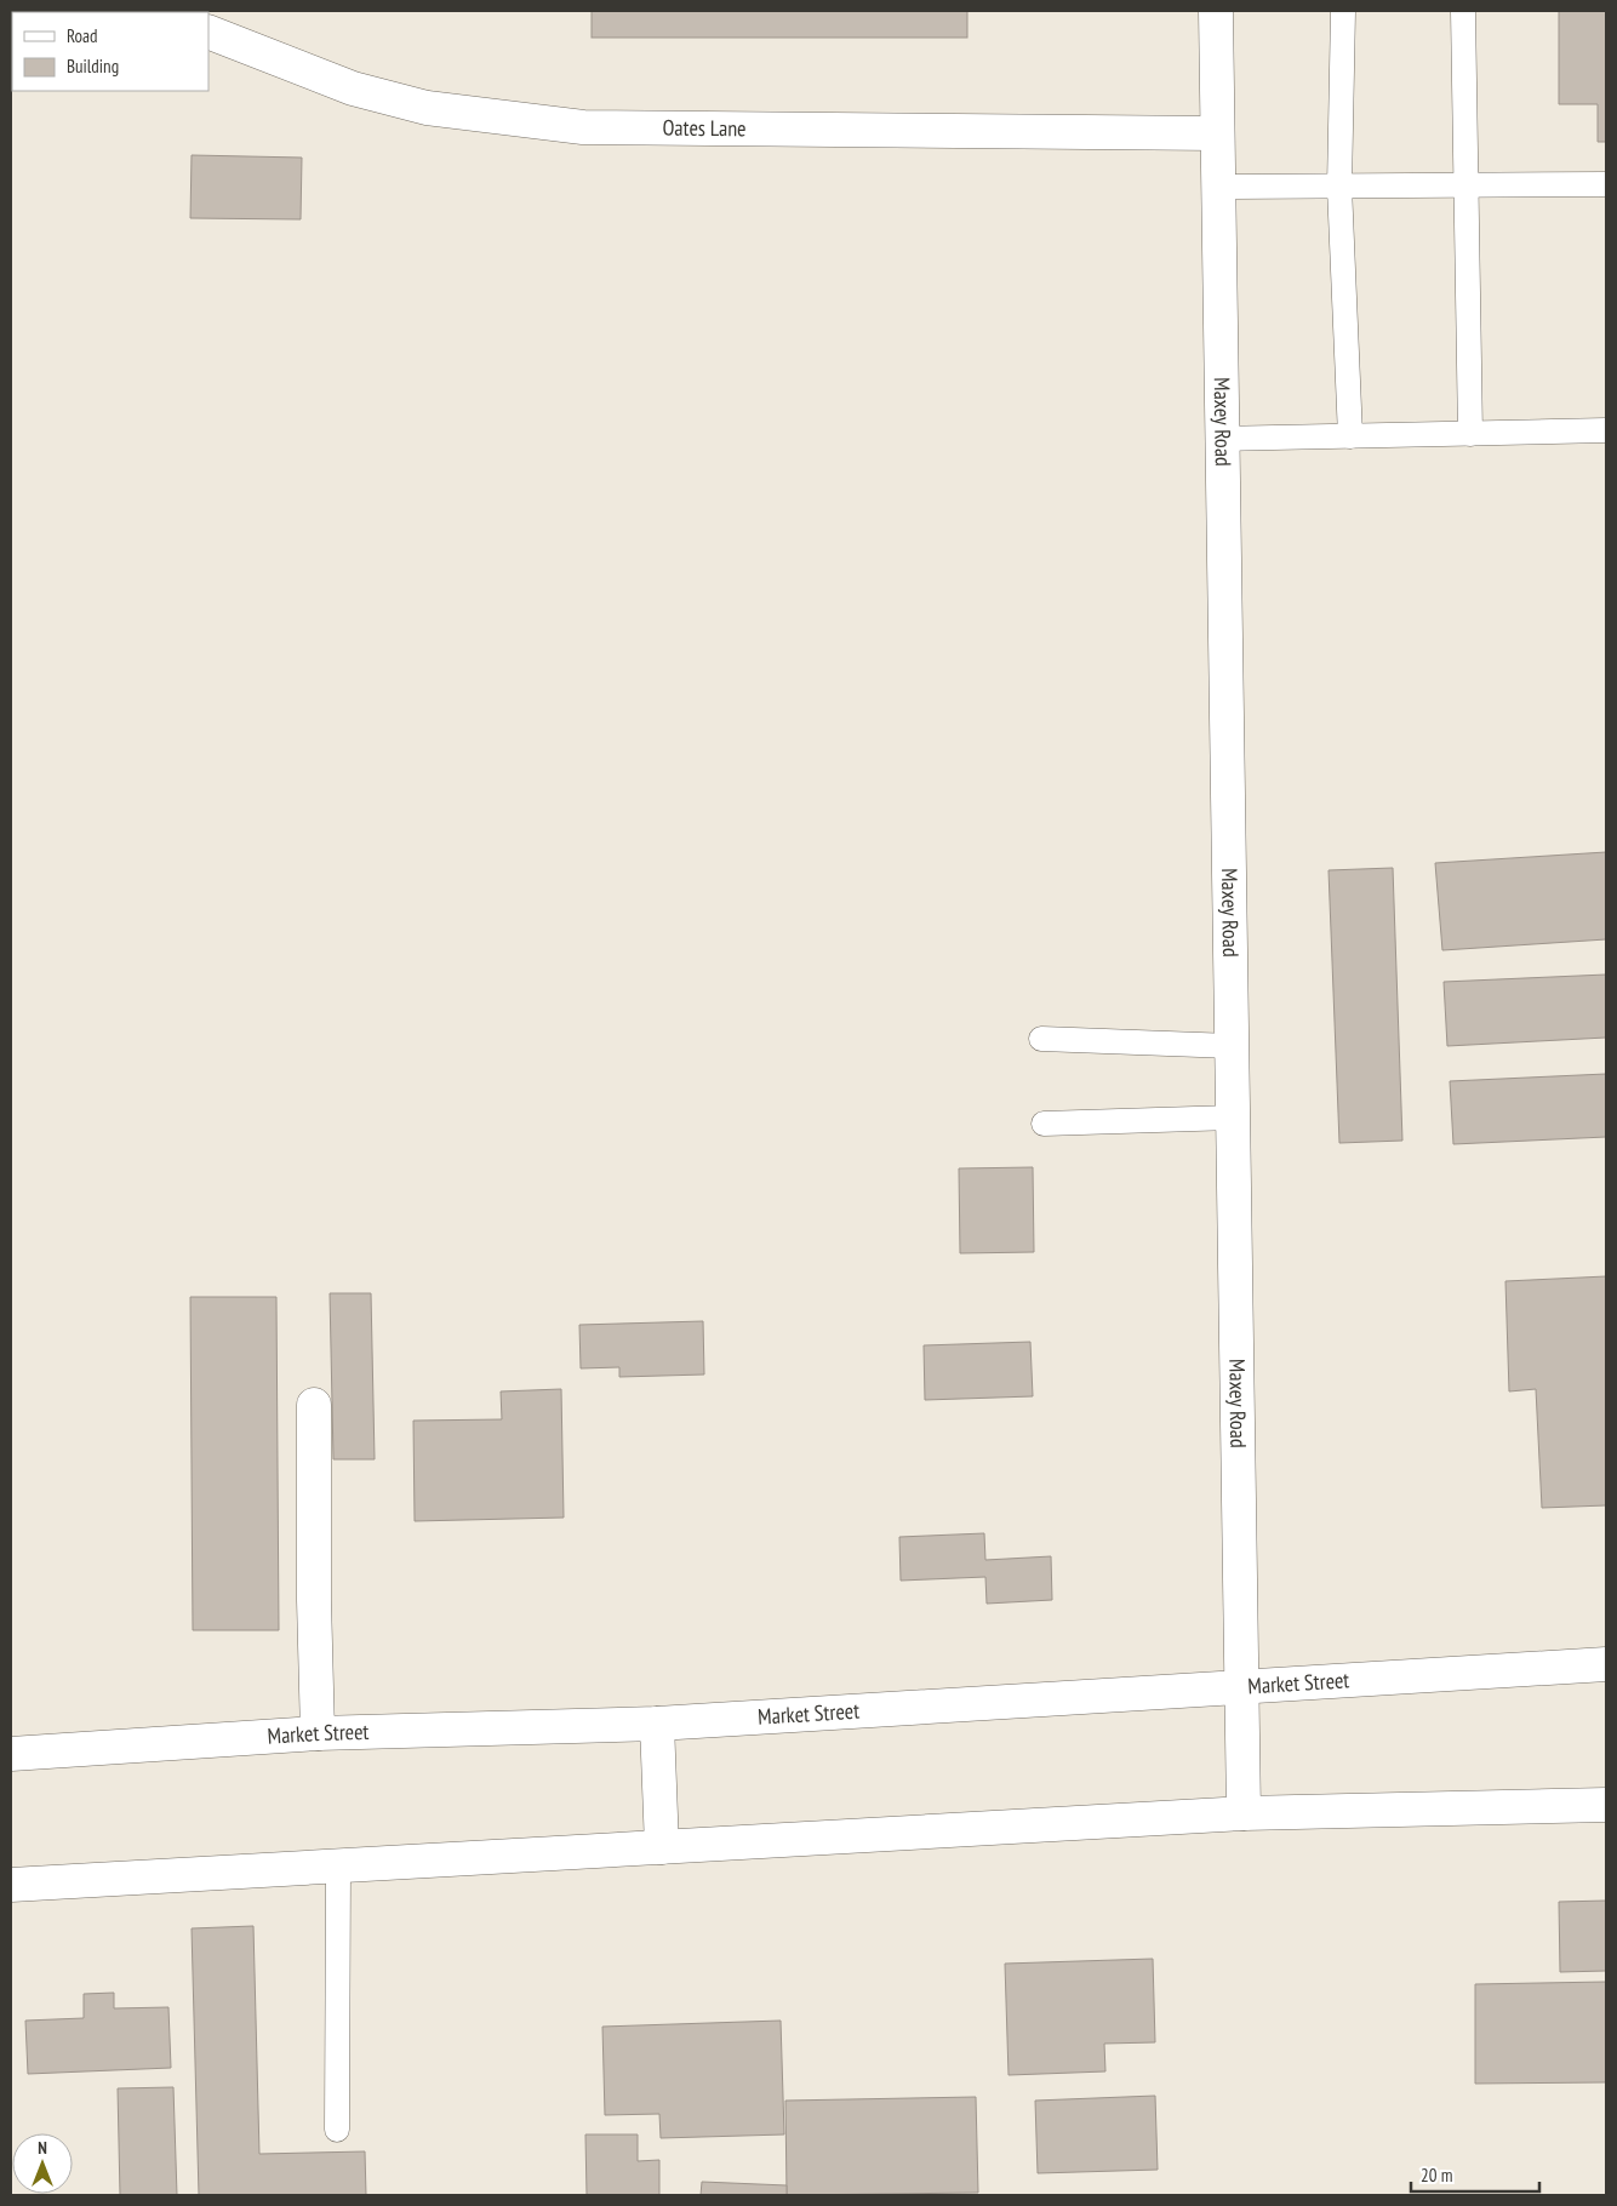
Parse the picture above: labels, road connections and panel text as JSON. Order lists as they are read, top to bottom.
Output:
{
  "streets": {
    "main road": ["Oates Lane", "Maxey Road", "Market Street"]
  },
  "crossings": [
    ["Oates Lane", "Maxey Road"],
    ["Maxey Road", "Market Street"]
  ],
  "legend": ["Road", "Building"],
  "scale_bar": "20 m",
  "north": "top"
}
